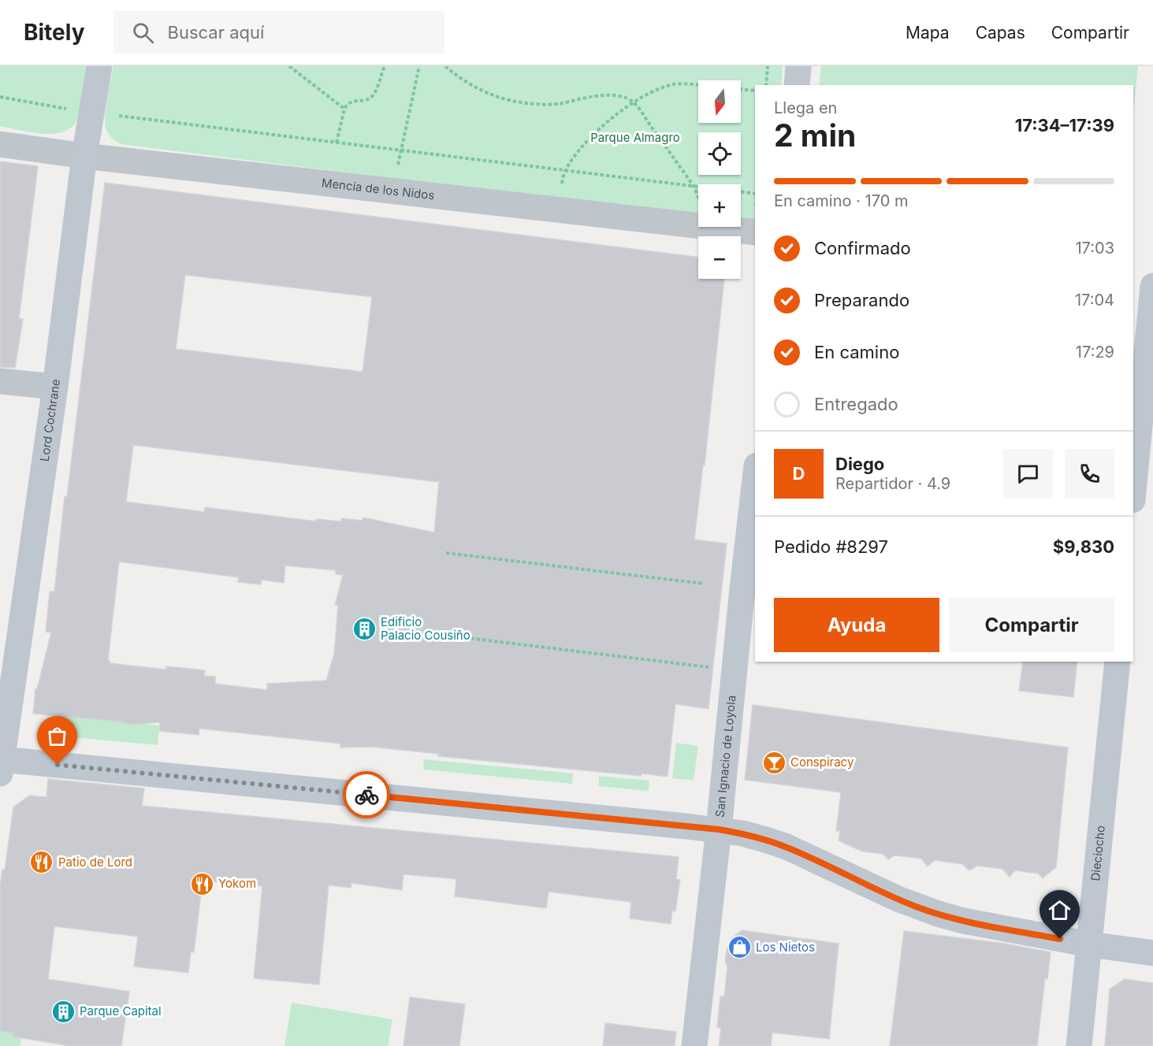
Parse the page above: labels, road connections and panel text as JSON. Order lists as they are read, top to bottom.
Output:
{
  "streets": {
    "street": [
      "Mencía de los Nidos",
      "Lord Cochrane",
      "San Ignacio de Loyola",
      "Dieciocho"
    ]
  },
  "crossings": [
    ["Mencía de los Nidos", "Lord Cochrane"]
  ],
  "parks": ["Parque Almagro"],
  "places": {
    "building": ["Edificio Palacio Cousiño", "Parque Capital"],
    "bar": ["Conspiracy"],
    "restaurant": ["Patio de Lord", "Yokom"],
    "shop": ["Los Nietos"]
  },
  "north": "bottom",
  "page": {
    "header": "Bitely",
    "search": "Buscar aquí",
    "nav": ["Mapa", "Capas", "Compartir"],
    "map_buttons": ["+", "−"],
    "heading": ["2 min", "Llega en", "17:34–17:39"],
    "panel": [
      "Diego",
      "Repartidor · 4.9",
      "Pedido #8297",
      "$9,830"
    ],
    "bar": "En camino · 170 m",
    "list": [
      ["Confirmado", "17:03"],
      ["Preparando", "17:04"],
      ["En camino", "17:29"],
      "Entregado"
    ],
    "round": "D",
    "buttons": ["Ayuda", "Compartir"]
  }
}
